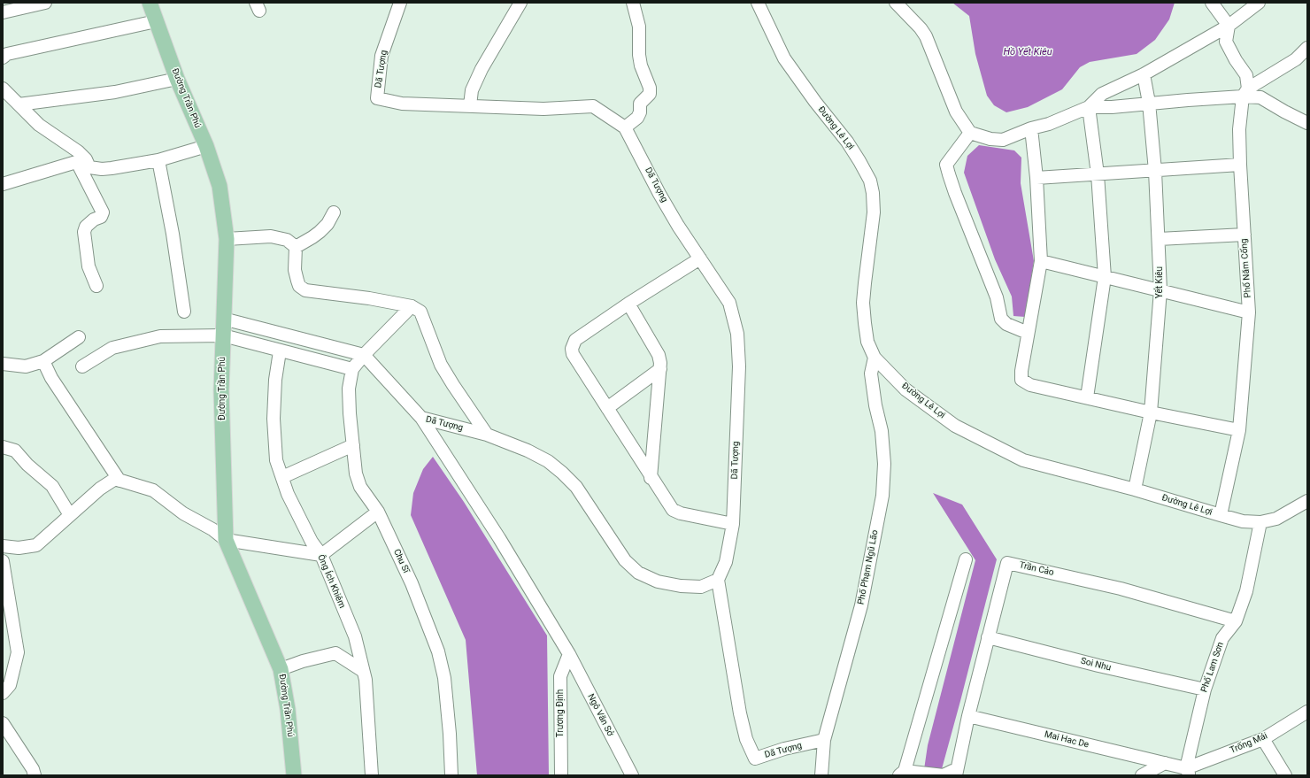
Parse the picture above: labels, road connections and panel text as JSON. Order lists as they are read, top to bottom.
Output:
{
  "streets": {
    "main road": ["Đường Trần Phú"],
    "street": [
      "Dã Tượng",
      "Đường Lê Lợi",
      "Phố Năm Cống",
      "Yết Kiêu",
      "Chu Sĩ",
      "Phố Phạm Ngũ Lão",
      "Trần Cảo",
      "Ông Ích Khiêm",
      "Soi Nhu",
      "Phố Lam Sơn",
      "Trương Định",
      "Ngô Văn Sở",
      "Mai Hac De",
      "Trống Mái"
    ]
  },
  "crossings": [
    ["Dã Tượng", "Chu Sĩ"],
    ["Dã Tượng", "Phố Phạm Ngũ Lão"],
    ["Dã Tượng", "Ngô Văn Sở"],
    ["Đường Lê Lợi", "Phố Năm Cống"],
    ["Đường Lê Lợi", "Yết Kiêu"],
    ["Đường Lê Lợi", "Phố Phạm Ngũ Lão"],
    ["Đường Lê Lợi", "Phố Lam Sơn"],
    ["Trần Cảo", "Soi Nhu"],
    ["Trần Cảo", "Phố Lam Sơn"],
    ["Trần Cảo", "Mai Hac De"],
    ["Soi Nhu", "Phố Lam Sơn"],
    ["Phố Lam Sơn", "Mai Hac De"],
    ["Phố Lam Sơn", "Trống Mái"],
    ["Trương Định", "Ngô Văn Sở"],
    ["Mai Hac De", "Trống Mái"]
  ],
  "water": ["Hồ Yết Kiêu"]
}
